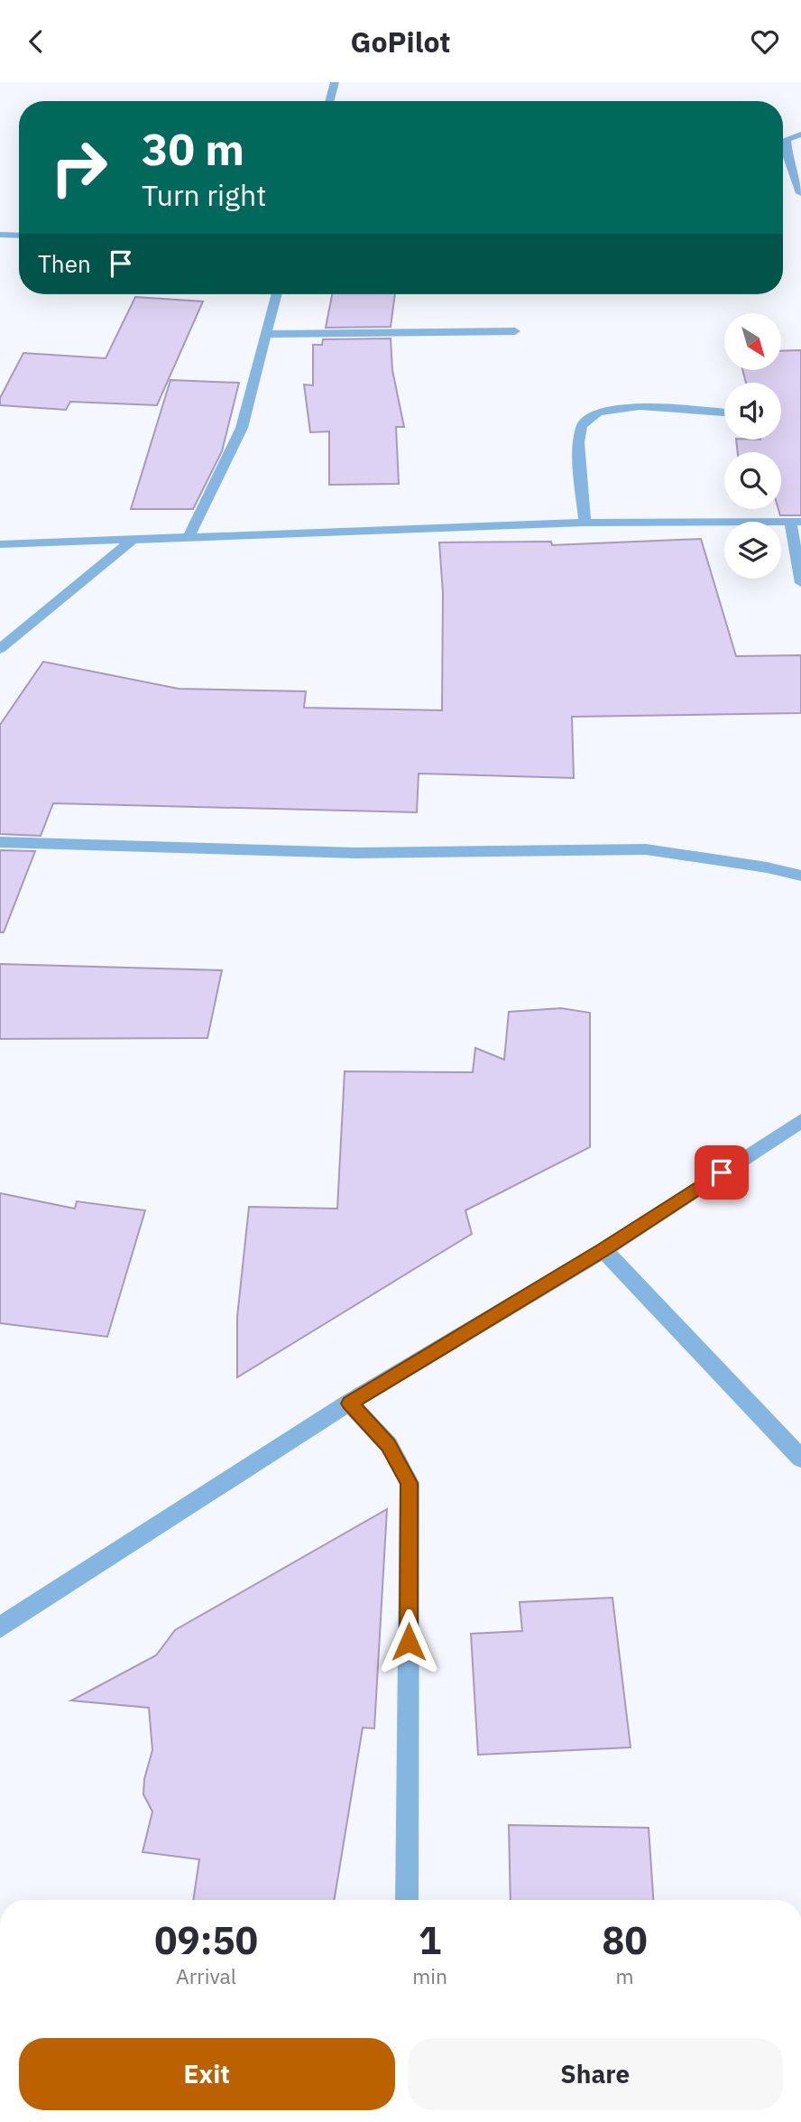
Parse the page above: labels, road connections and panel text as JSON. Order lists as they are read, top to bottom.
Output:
{
  "north": "bottom right",
  "page": {
    "header": "GoPilot",
    "turn": ["30 m", "Turn right"],
    "then": "Then",
    "eta": [
      "09:50",
      "Arrival",
      "1",
      "min",
      "80",
      "m"
    ],
    "buttons": ["Exit", "Share"]
  }
}
